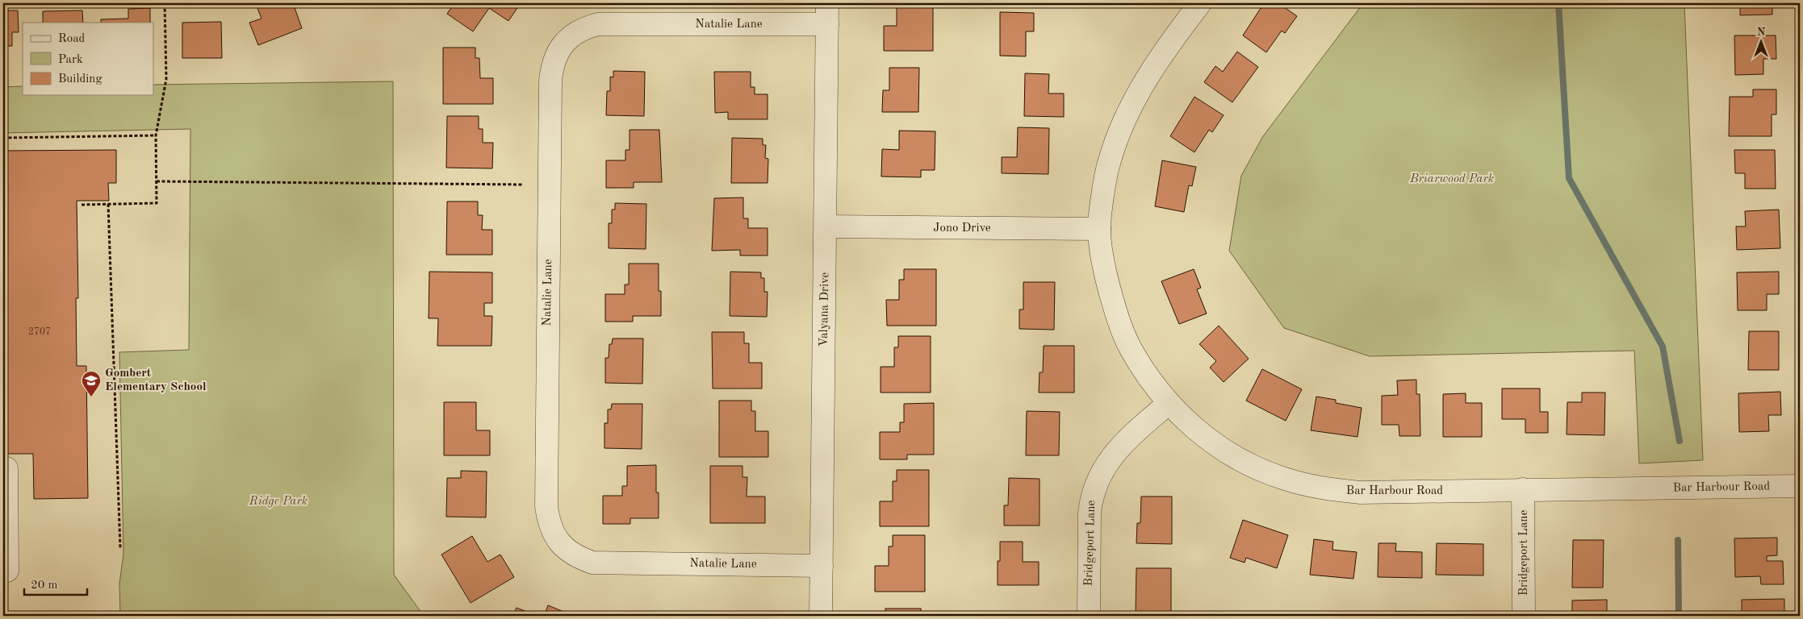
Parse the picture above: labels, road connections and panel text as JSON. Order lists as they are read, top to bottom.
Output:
{
  "streets": {
    "street": [
      "Natalie Lane",
      "Jono Drive",
      "Valyana Drive",
      "Bar Harbour Road",
      "Bridgeport Lane"
    ]
  },
  "crossings": [
    ["Natalie Lane", "Valyana Drive"],
    ["Jono Drive", "Valyana Drive"],
    ["Jono Drive", "Bar Harbour Road"],
    ["Bar Harbour Road", "Bridgeport Lane"]
  ],
  "parks": ["Briarwood Park", "Ridge Park"],
  "places": {
    "school or university": ["Gombert Elementary School"]
  },
  "house_numbers": ["2707"],
  "legend": ["Road", "Park", "Building"],
  "scale_bar": "20 m",
  "north": "top"
}
